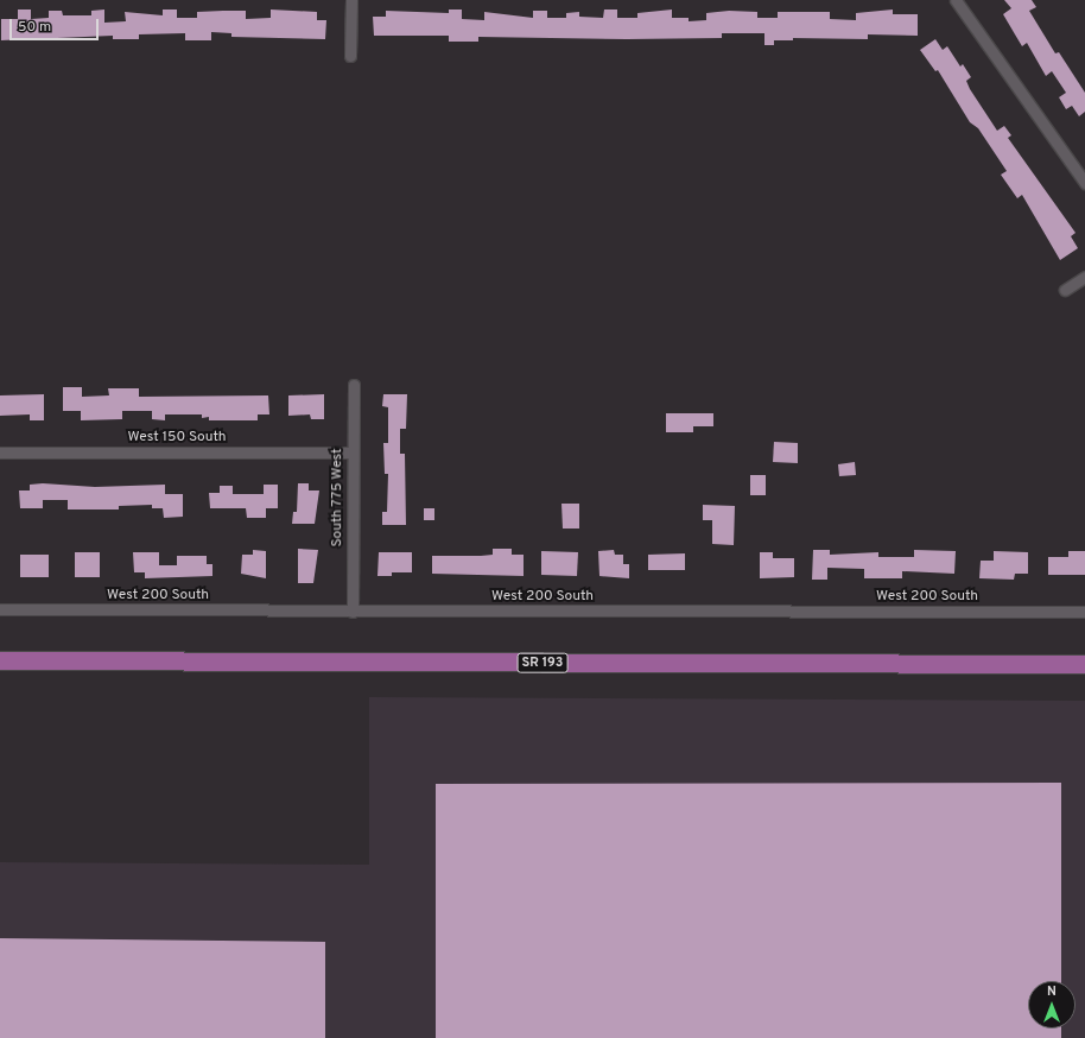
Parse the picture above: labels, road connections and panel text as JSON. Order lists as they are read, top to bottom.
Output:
{
  "streets": {
    "main road": ["SR 193"],
    "street": ["West 150 South", "South 775 West", "West 200 South"]
  },
  "crossings": [
    ["West 150 South", "South 775 West"],
    ["South 775 West", "West 200 South"]
  ],
  "scale_bar": "50 m",
  "north": "top"
}
